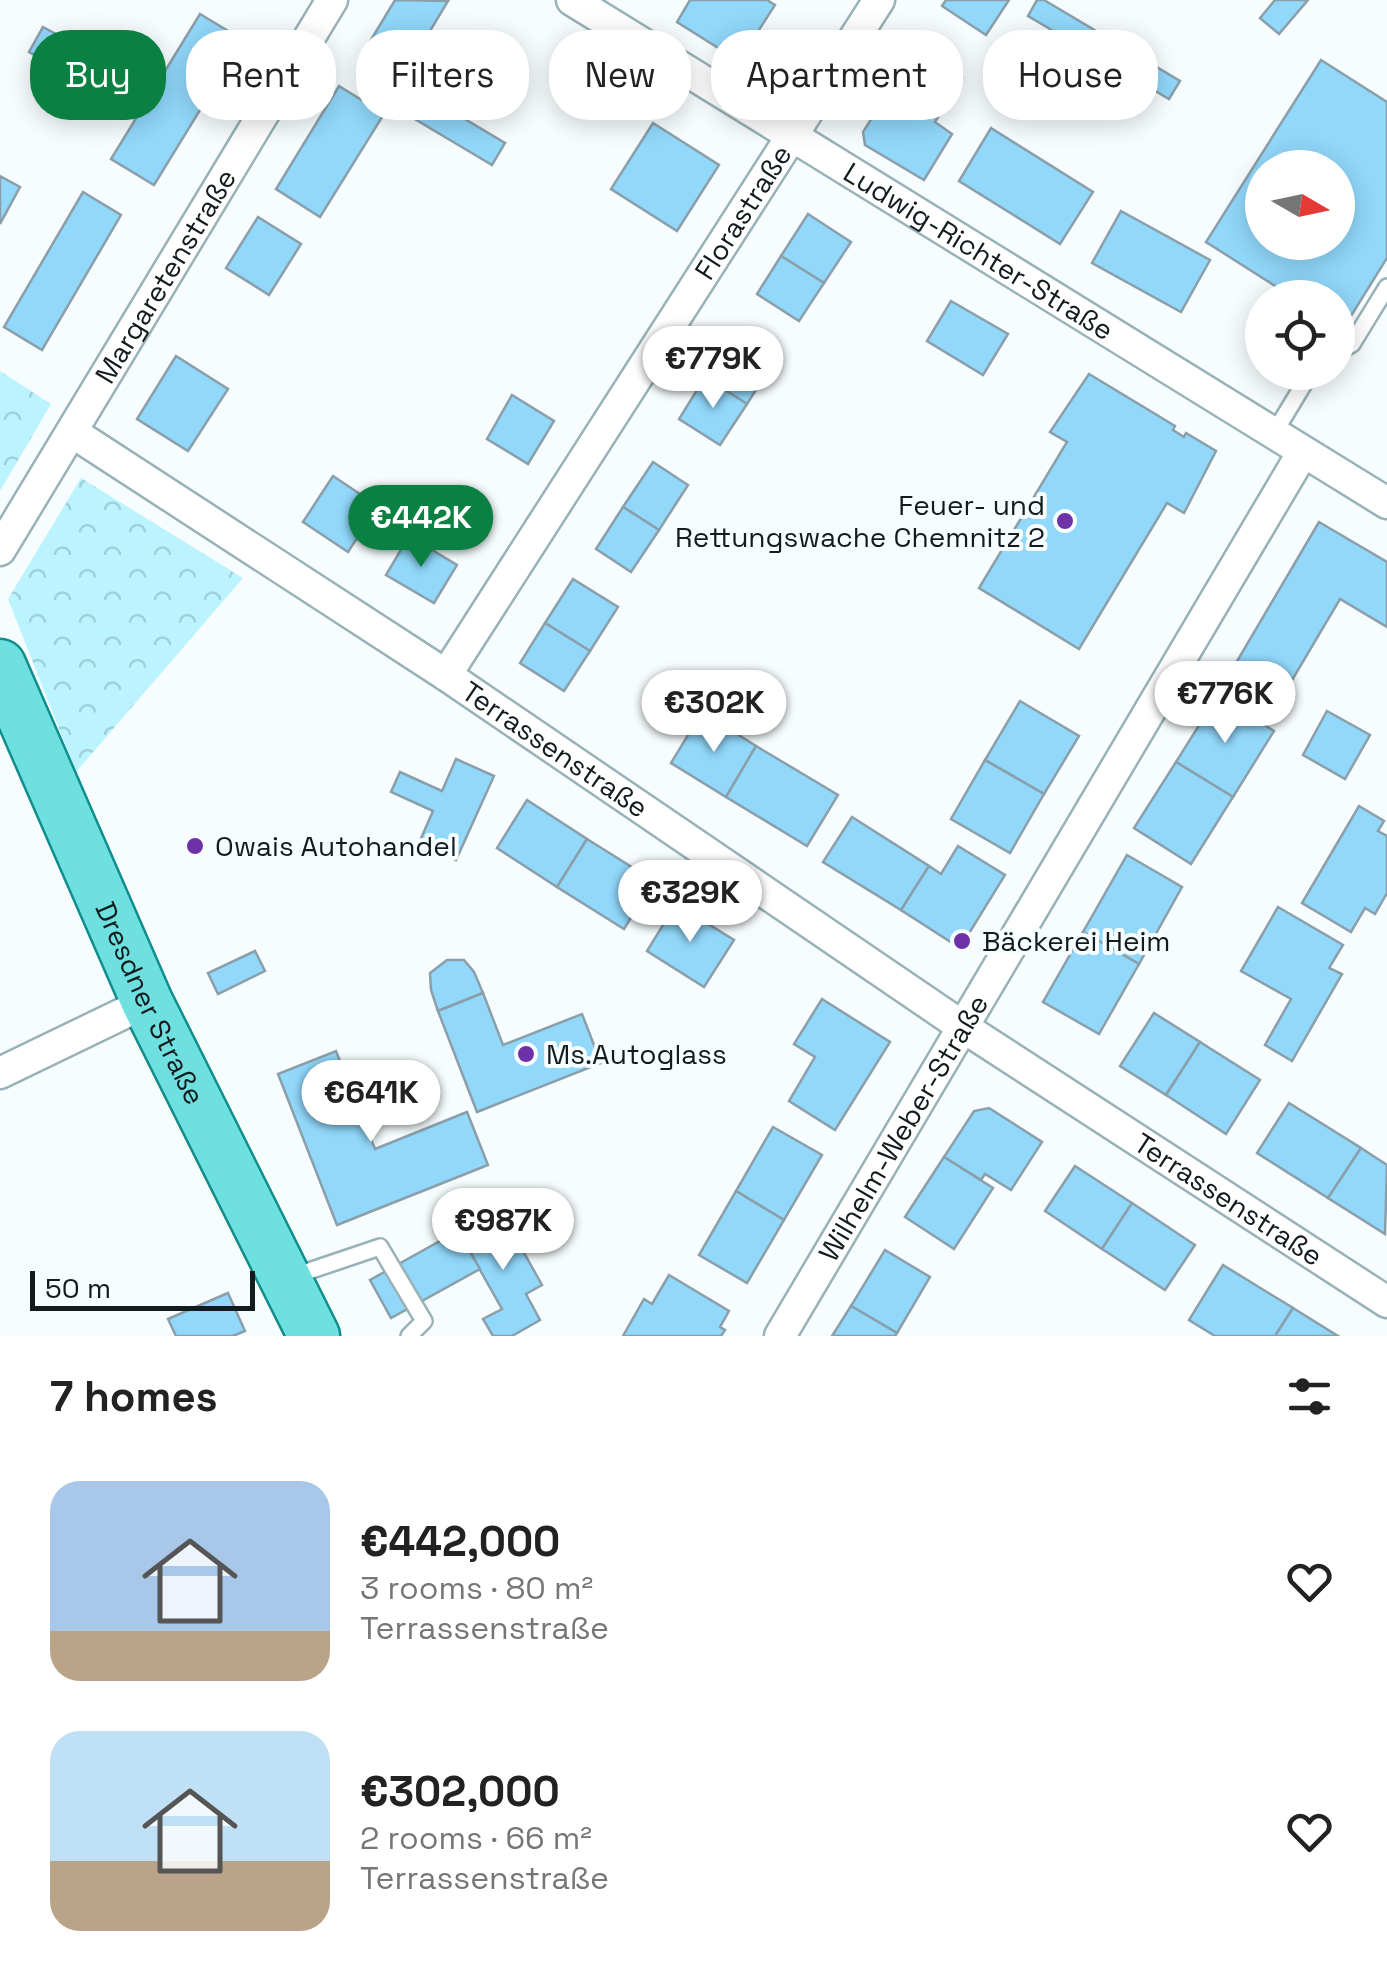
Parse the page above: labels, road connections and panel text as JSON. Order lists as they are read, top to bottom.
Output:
{
  "streets": {
    "main road": ["Dresdner Straße"],
    "street": [
      "Florastraße",
      "Ludwig-Richter-Straße",
      "Margaretenstraße",
      "Terrassenstraße",
      "Wilhelm-Weber-Straße"
    ]
  },
  "crossings": [
    ["Florastraße", "Ludwig-Richter-Straße"],
    ["Florastraße", "Terrassenstraße"],
    ["Ludwig-Richter-Straße", "Wilhelm-Weber-Straße"],
    ["Margaretenstraße", "Terrassenstraße"],
    ["Terrassenstraße", "Wilhelm-Weber-Straße"]
  ],
  "places": [
    "Feuer- und Rettungswache Chemnitz 2",
    "Owais Autohandel",
    "Bäckerei Heim",
    "Ms.Autoglass"
  ],
  "scale_bar": "50 m",
  "north": "right",
  "page": {
    "chip": [
      "Buy",
      "Rent",
      "Filters",
      "New",
      "Apartment",
      "House"
    ],
    "price": [
      "€779K",
      "€442K",
      "€776K",
      "€302K",
      "€329K",
      "€641K",
      "€987K"
    ],
    "scale": "50 m",
    "heading": "7 homes",
    "list": [
      {
        "name": "€442,000",
        "note": "3 rooms · 80 m² · Terrassenstraße"
      },
      {
        "name": "€302,000",
        "note": "2 rooms · 66 m² · Terrassenstraße"
      }
    ]
  }
}
